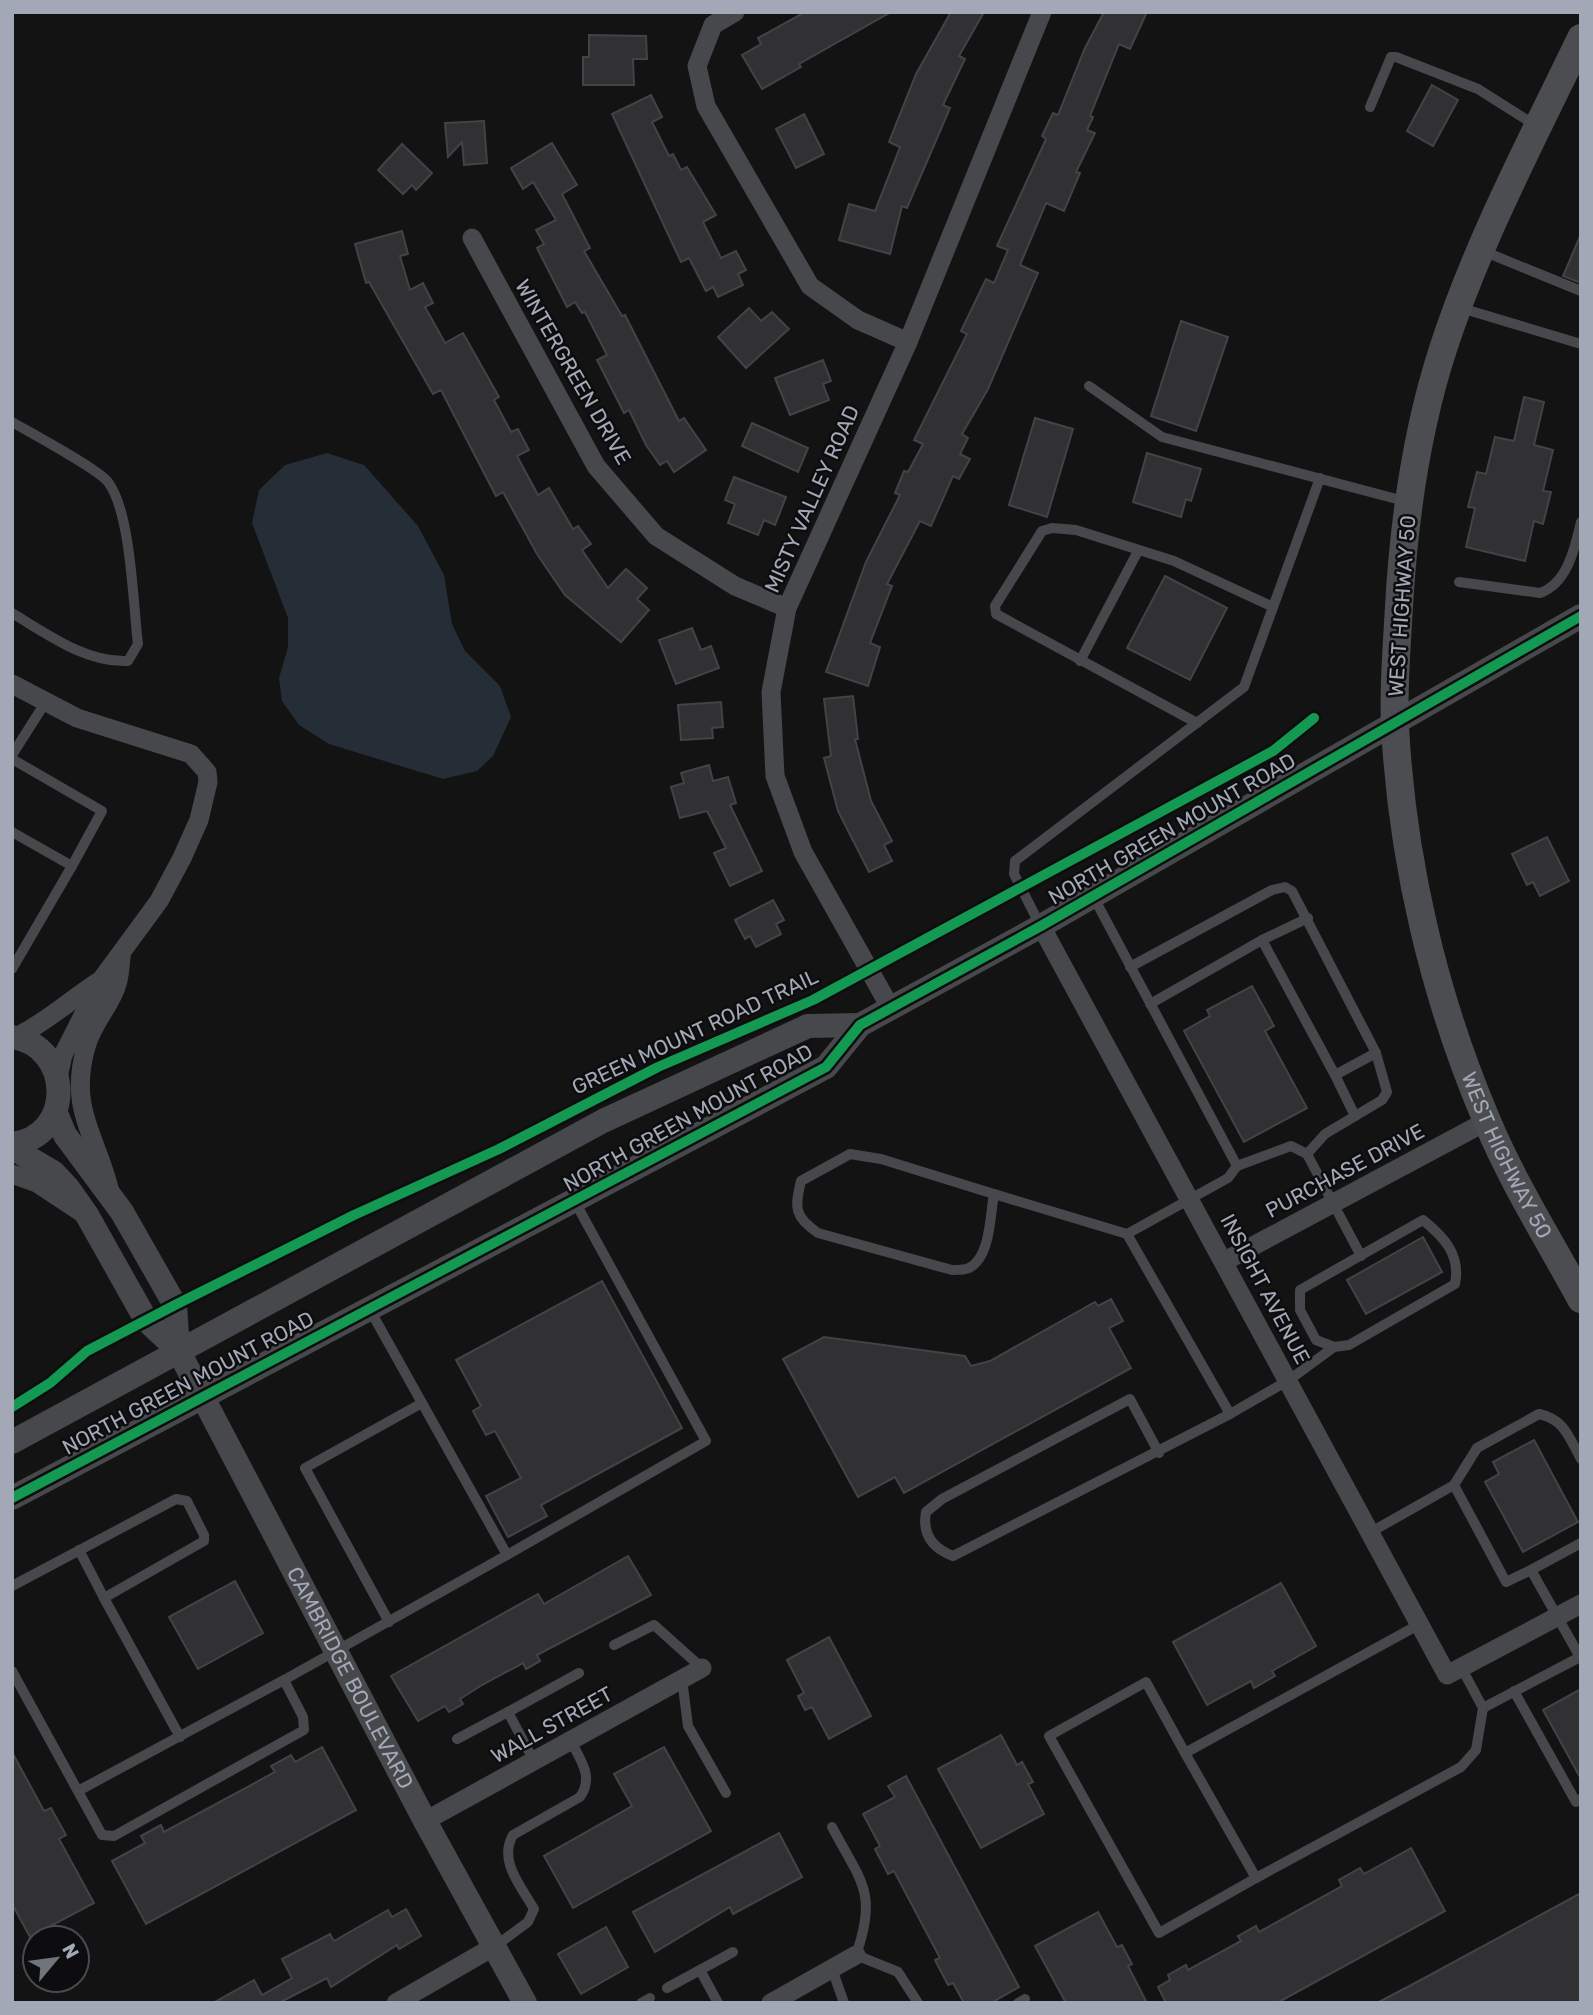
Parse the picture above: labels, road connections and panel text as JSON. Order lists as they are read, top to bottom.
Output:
{
  "streets": {
    "main road": ["WEST HIGHWAY 50"],
    "street": [
      "WINTERGREEN DRIVE",
      "MISTY VALLEY ROAD",
      "NORTH GREEN MOUNT ROAD",
      "PURCHASE DRIVE",
      "INSIGHT AVENUE",
      "CAMBRIDGE BOULEVARD",
      "WALL STREET"
    ],
    "cycle path": ["GREEN MOUNT ROAD TRAIL"]
  },
  "crossings": [
    ["WINTERGREEN DRIVE", "MISTY VALLEY ROAD"],
    ["MISTY VALLEY ROAD", "NORTH GREEN MOUNT ROAD"],
    ["WEST HIGHWAY 50", "NORTH GREEN MOUNT ROAD"],
    ["WEST HIGHWAY 50", "PURCHASE DRIVE"],
    ["NORTH GREEN MOUNT ROAD", "INSIGHT AVENUE"],
    ["NORTH GREEN MOUNT ROAD", "CAMBRIDGE BOULEVARD"],
    ["PURCHASE DRIVE", "INSIGHT AVENUE"],
    ["CAMBRIDGE BOULEVARD", "WALL STREET"]
  ],
  "north": "top right"
}
